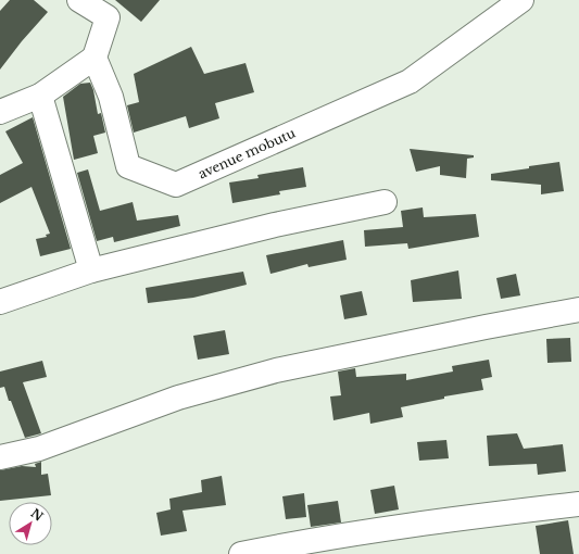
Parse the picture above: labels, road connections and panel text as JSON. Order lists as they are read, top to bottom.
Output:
{
  "streets": {
    "street": ["avenue mobutu"]
  },
  "north": "top right"
}
